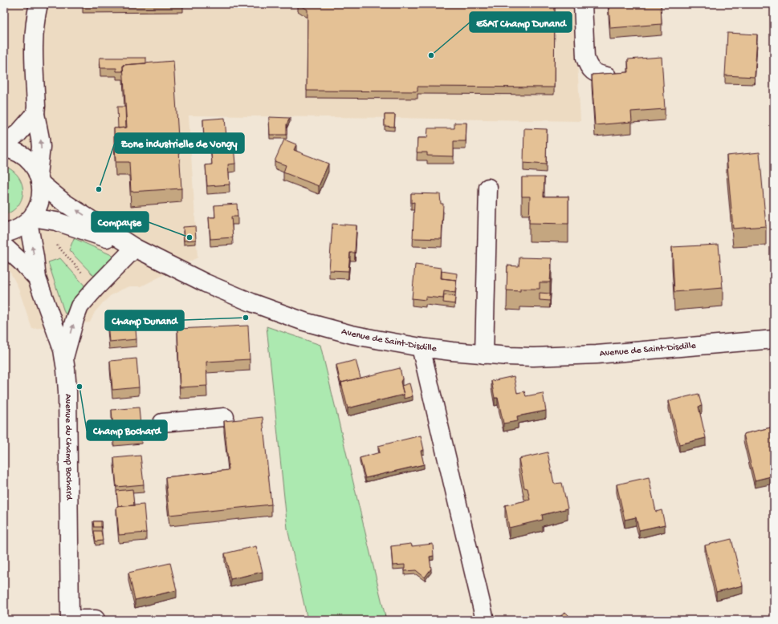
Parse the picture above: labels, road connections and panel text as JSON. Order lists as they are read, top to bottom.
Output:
{
  "streets": {
    "street": ["Avenue de Saint-Disdille", "Avenue du Champ Bochard"]
  },
  "places": [
    "ESAT Champ Dunand",
    "Zone industrielle de Vongy",
    "Compayse",
    "Champ Dunand",
    "Champ Bochard"
  ]
}
